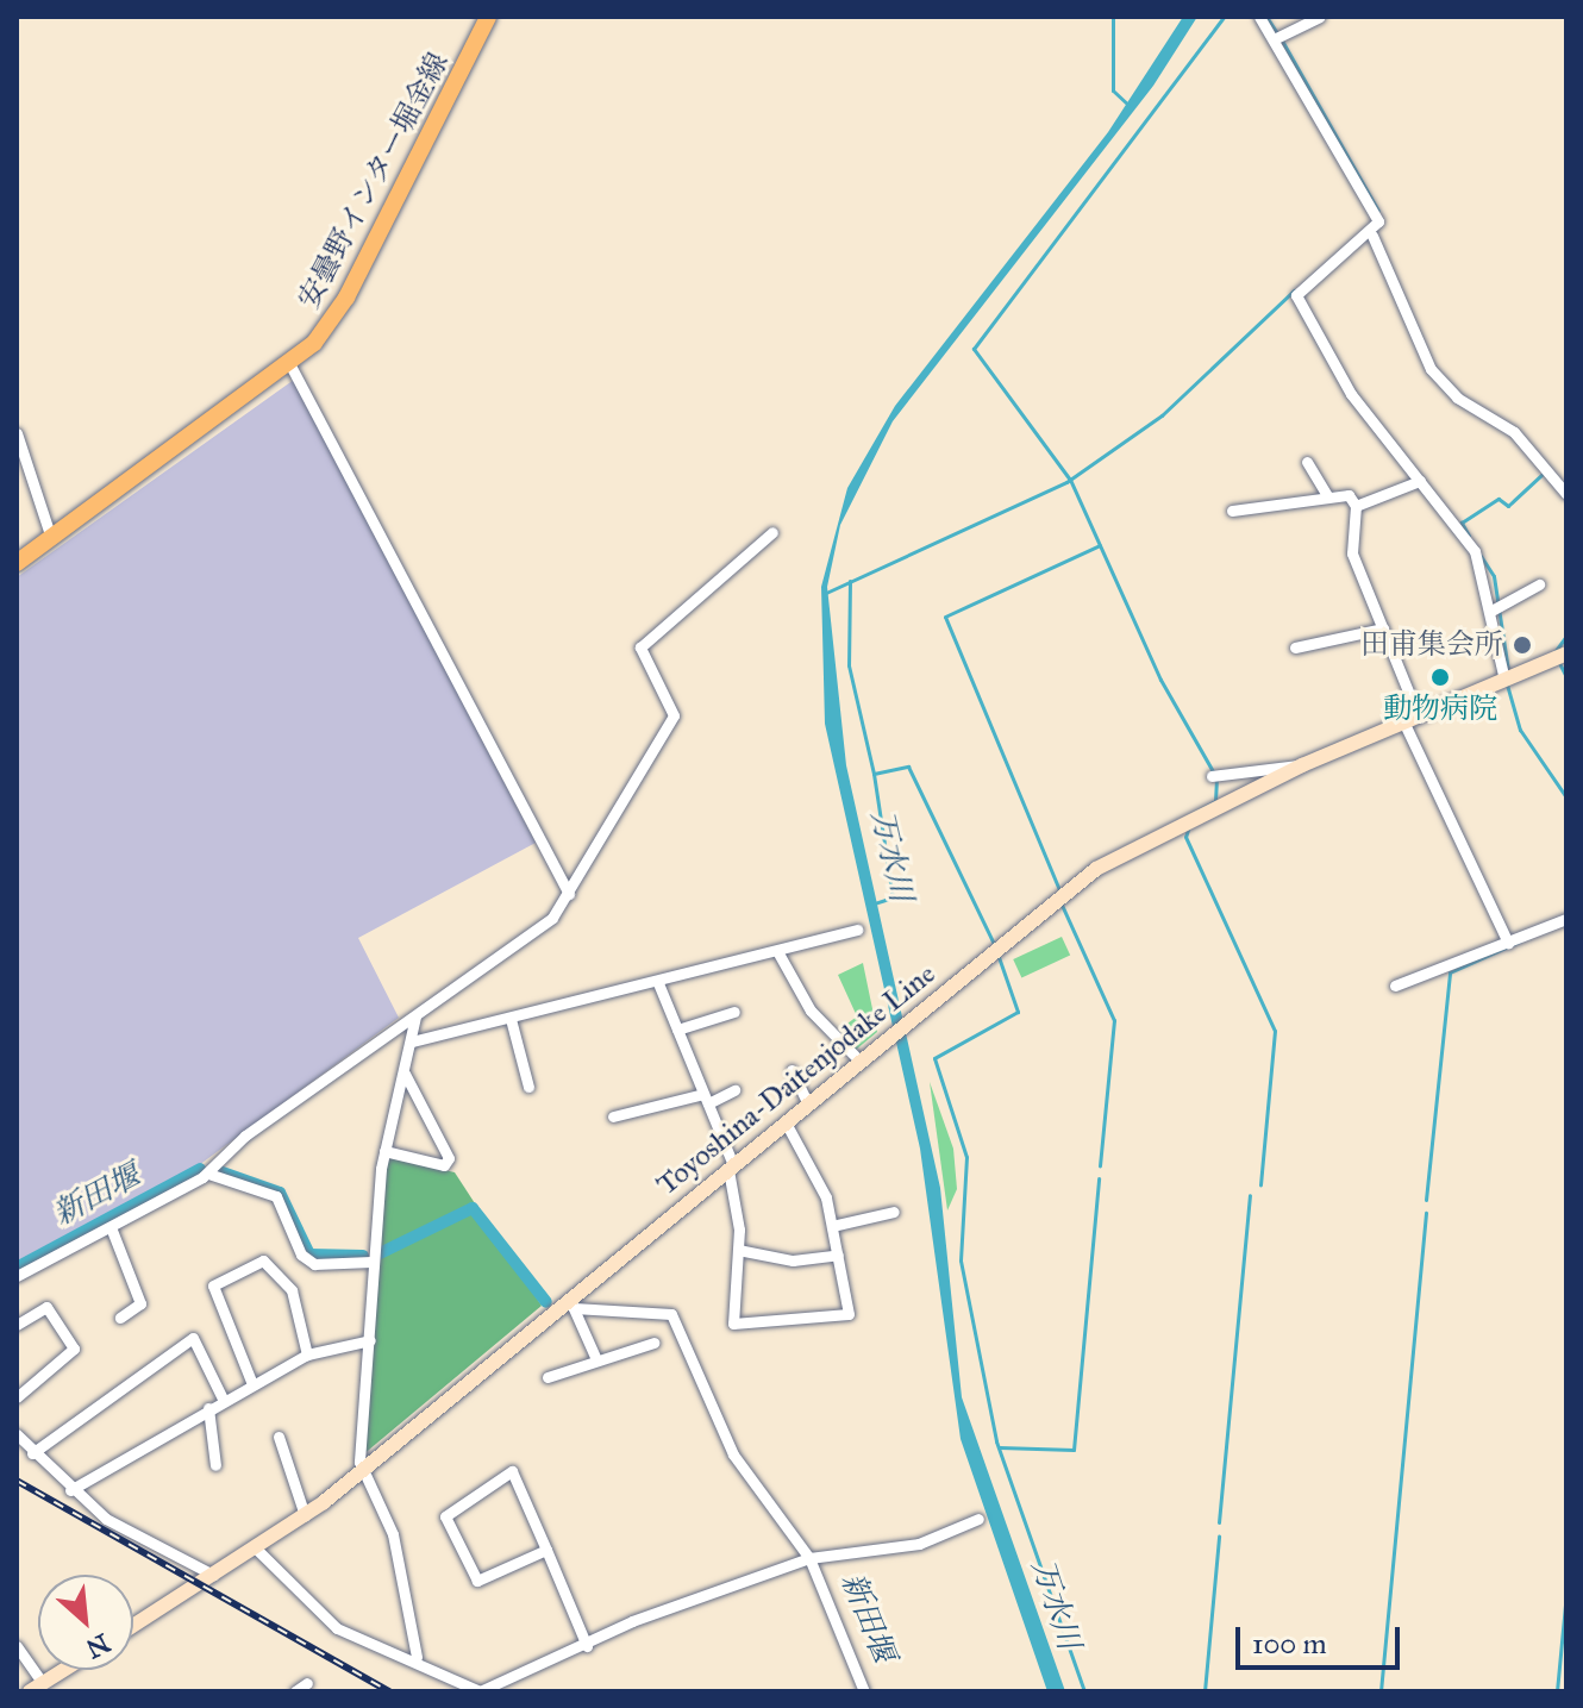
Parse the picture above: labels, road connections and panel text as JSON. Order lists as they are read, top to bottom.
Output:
{
  "streets": {
    "main road": ["安曇野インター堀金線", "Toyoshina-Daitenjodake Line"]
  },
  "water": ["万水川", "新田堰"],
  "places": ["田甫集会所", "動物病院"],
  "scale_bar": "100 m",
  "north": "bottom right"
}
